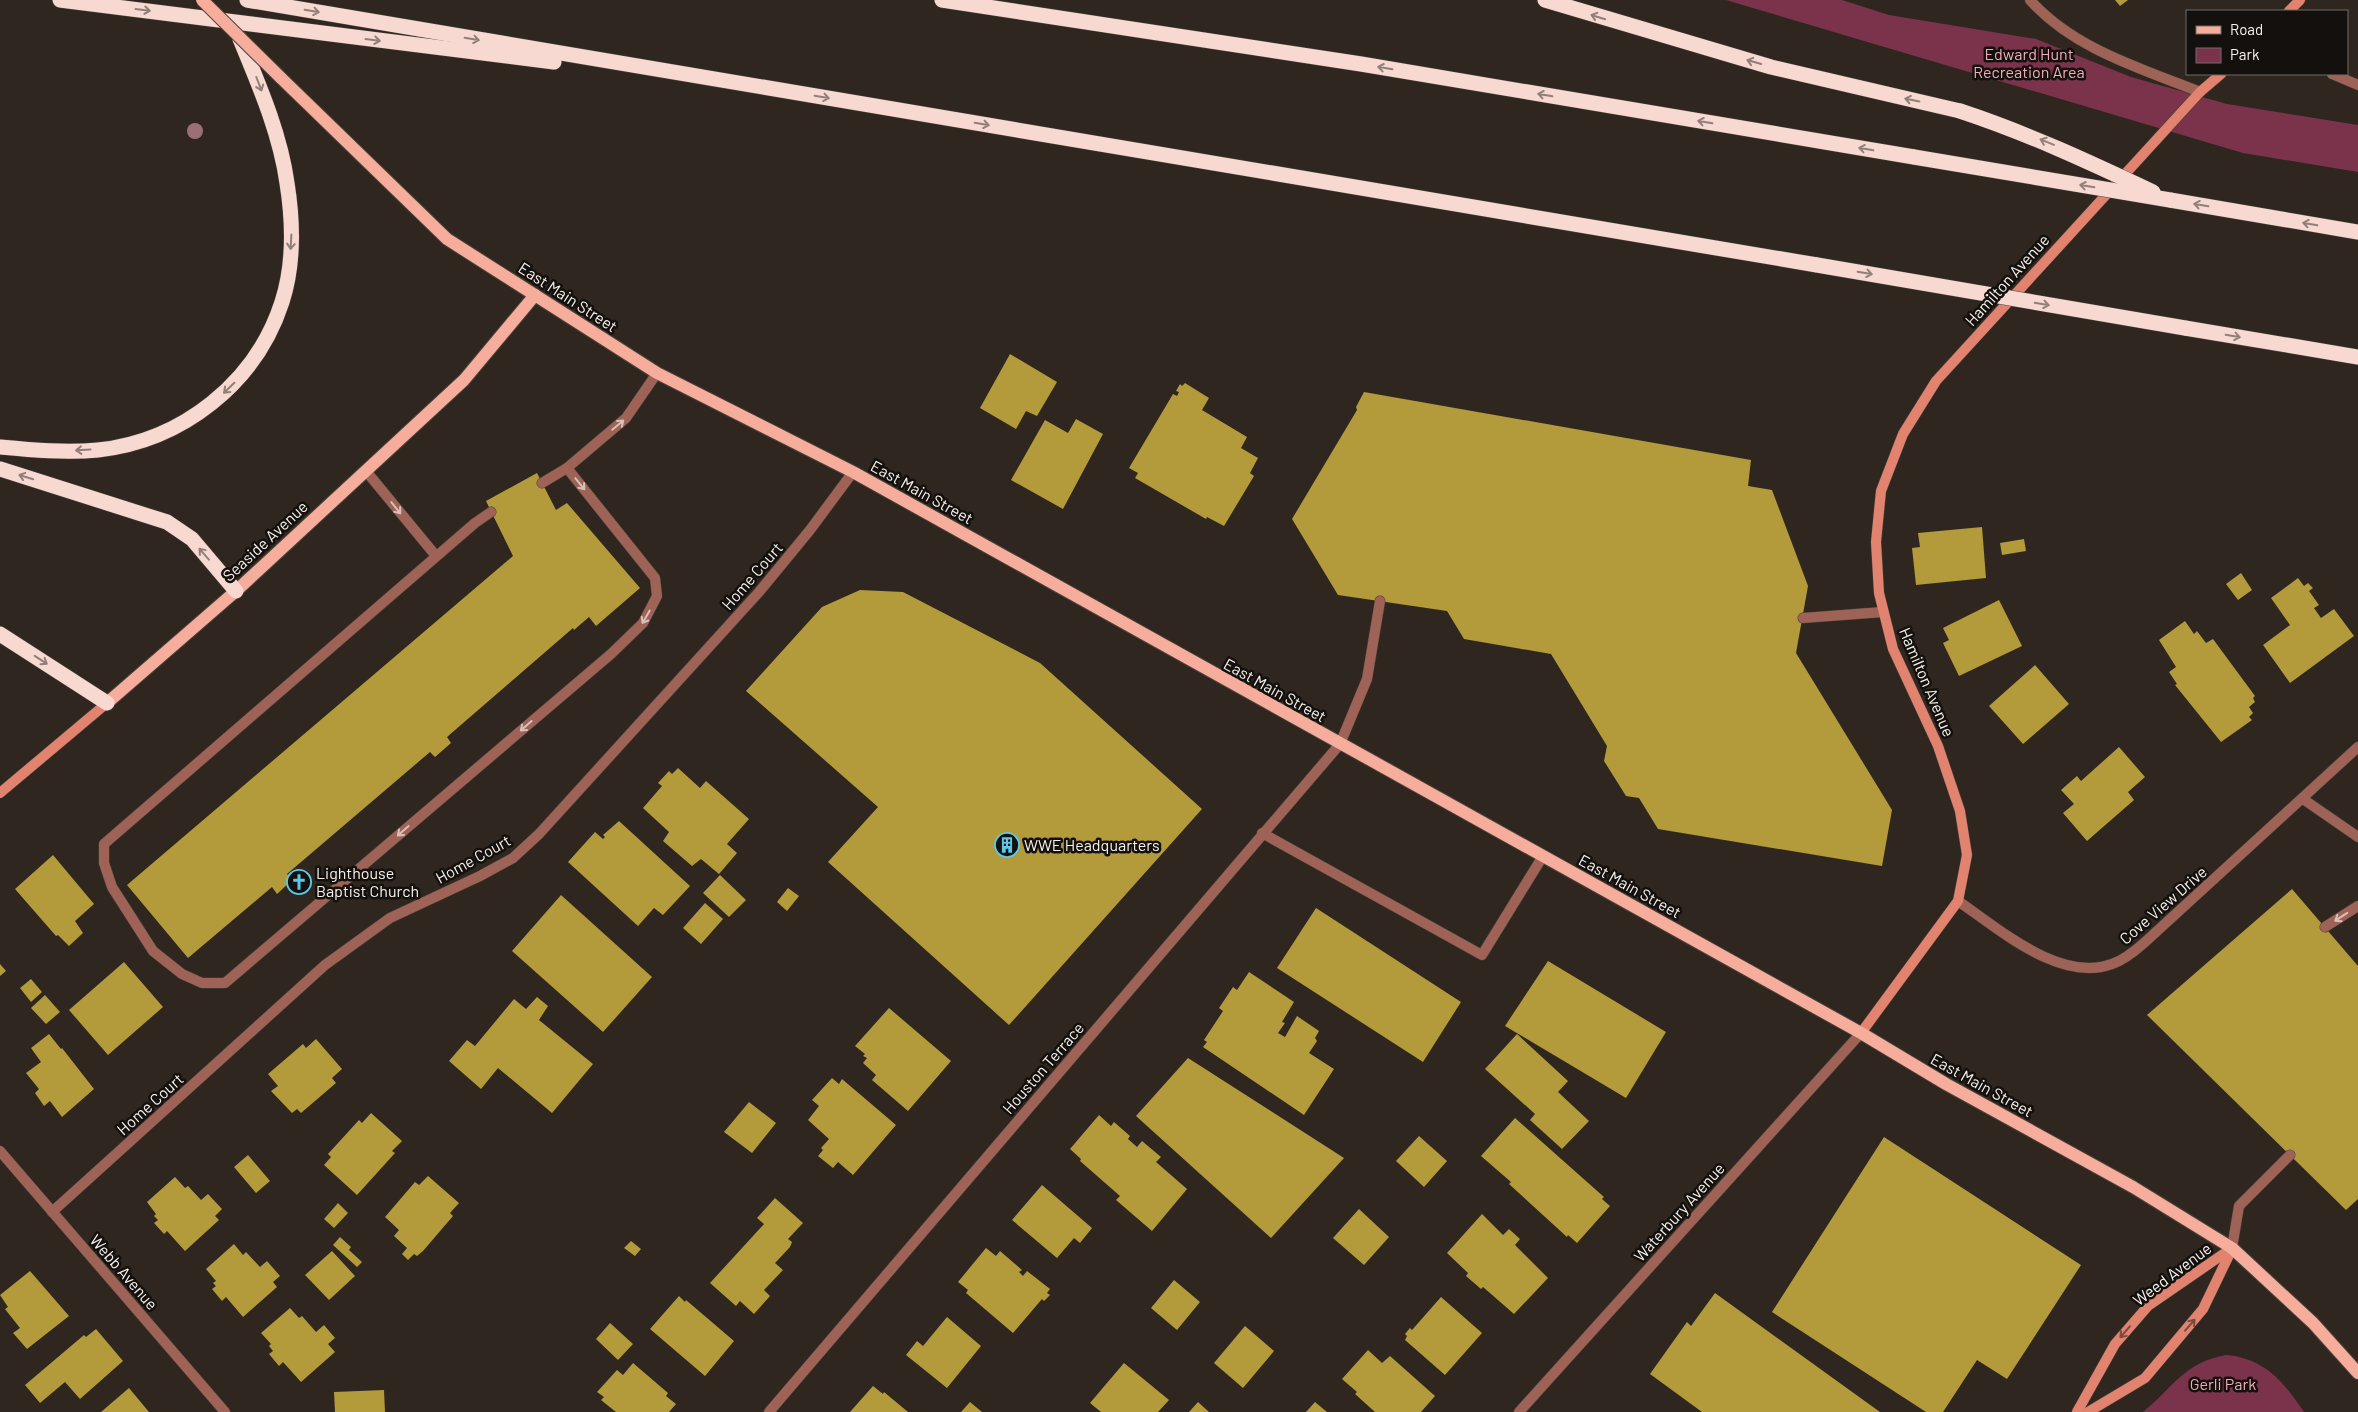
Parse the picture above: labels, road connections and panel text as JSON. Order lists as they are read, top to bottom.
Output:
{
  "streets": {
    "main road": ["East Main Street", "Seaside Avenue"],
    "street": [
      "Hamilton Avenue",
      "Home Court",
      "Cove View Drive",
      "Houston Terrace",
      "Waterbury Avenue",
      "Webb Avenue",
      "Weed Avenue"
    ]
  },
  "crossings": [
    ["Hamilton Avenue", "East Main Street"],
    ["Hamilton Avenue", "Cove View Drive"],
    ["Hamilton Avenue", "Waterbury Avenue"],
    ["East Main Street", "Seaside Avenue"],
    ["East Main Street", "Home Court"],
    ["East Main Street", "Houston Terrace"],
    ["East Main Street", "Waterbury Avenue"],
    ["East Main Street", "Weed Avenue"],
    ["Home Court", "Webb Avenue"]
  ],
  "parks": ["Edward Hunt Recreation Area", "Gerli Park"],
  "places": {
    "building": ["WWE Headquarters"],
    "church": ["Lighthouse Baptist Church"]
  },
  "legend": ["Road", "Park"]
}
